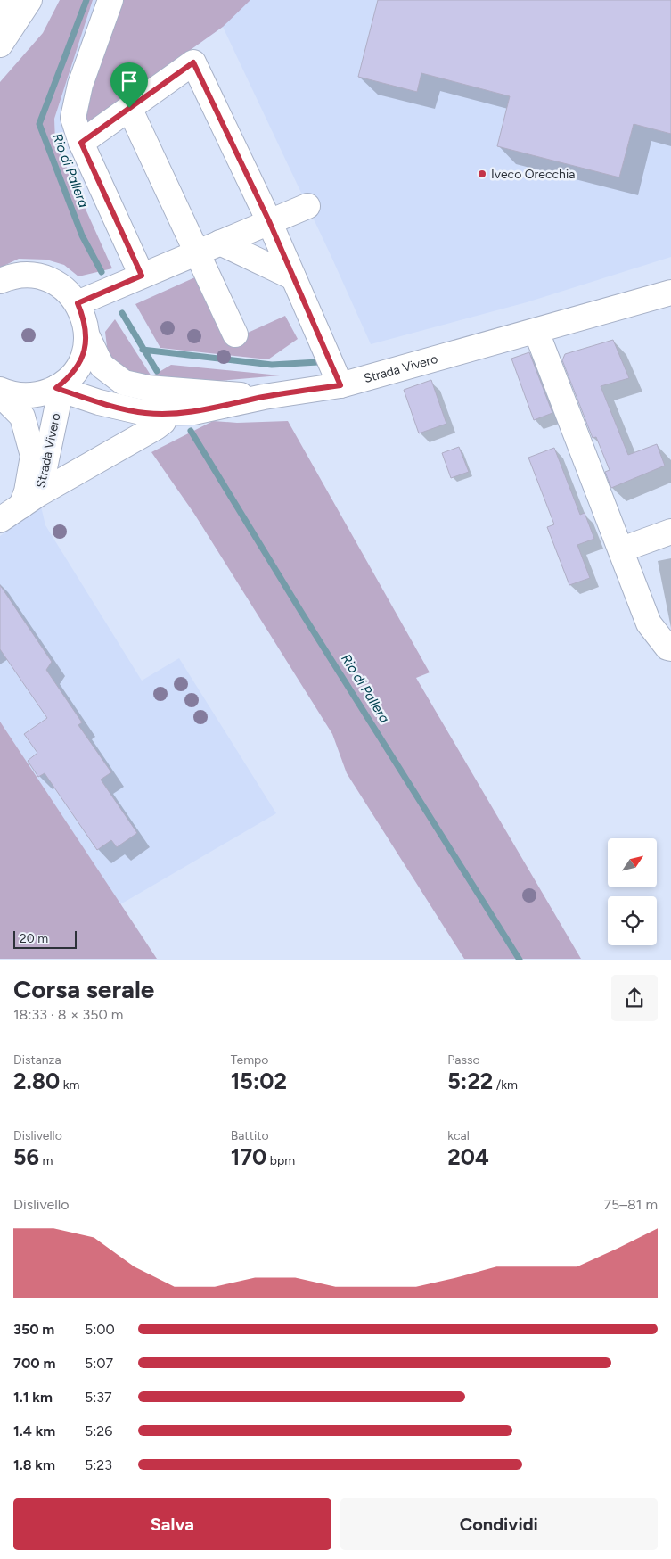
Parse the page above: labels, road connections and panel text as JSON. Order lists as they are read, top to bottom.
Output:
{
  "streets": {
    "street": ["Strada Vivero"]
  },
  "water": ["Rio di Pallera"],
  "places": ["Iveco Orecchia"],
  "scale_bar": "20 m",
  "north": "top right",
  "page": {
    "scale": "20 m",
    "heading": ["Corsa serale", "18:33 · 8 × 350 m"],
    "stats": [
      ["Distanza", "2.80 km"],
      ["Tempo", "15:02"],
      ["Passo", "5:22 /km"],
      ["Dislivello", "56 m"],
      ["Battito", "170 bpm"],
      ["kcal", "204"]
    ],
    "chart": ["Dislivello", "75–81 m"],
    "list": [
      {
        "name": "350 m",
        "note": "5:00"
      },
      {
        "name": "700 m",
        "note": "5:07"
      },
      {
        "name": "1.1 km",
        "note": "5:37"
      },
      {
        "name": "1.4 km",
        "note": "5:26"
      },
      {
        "name": "1.8 km",
        "note": "5:23"
      }
    ],
    "buttons": ["Salva", "Condividi"]
  }
}
